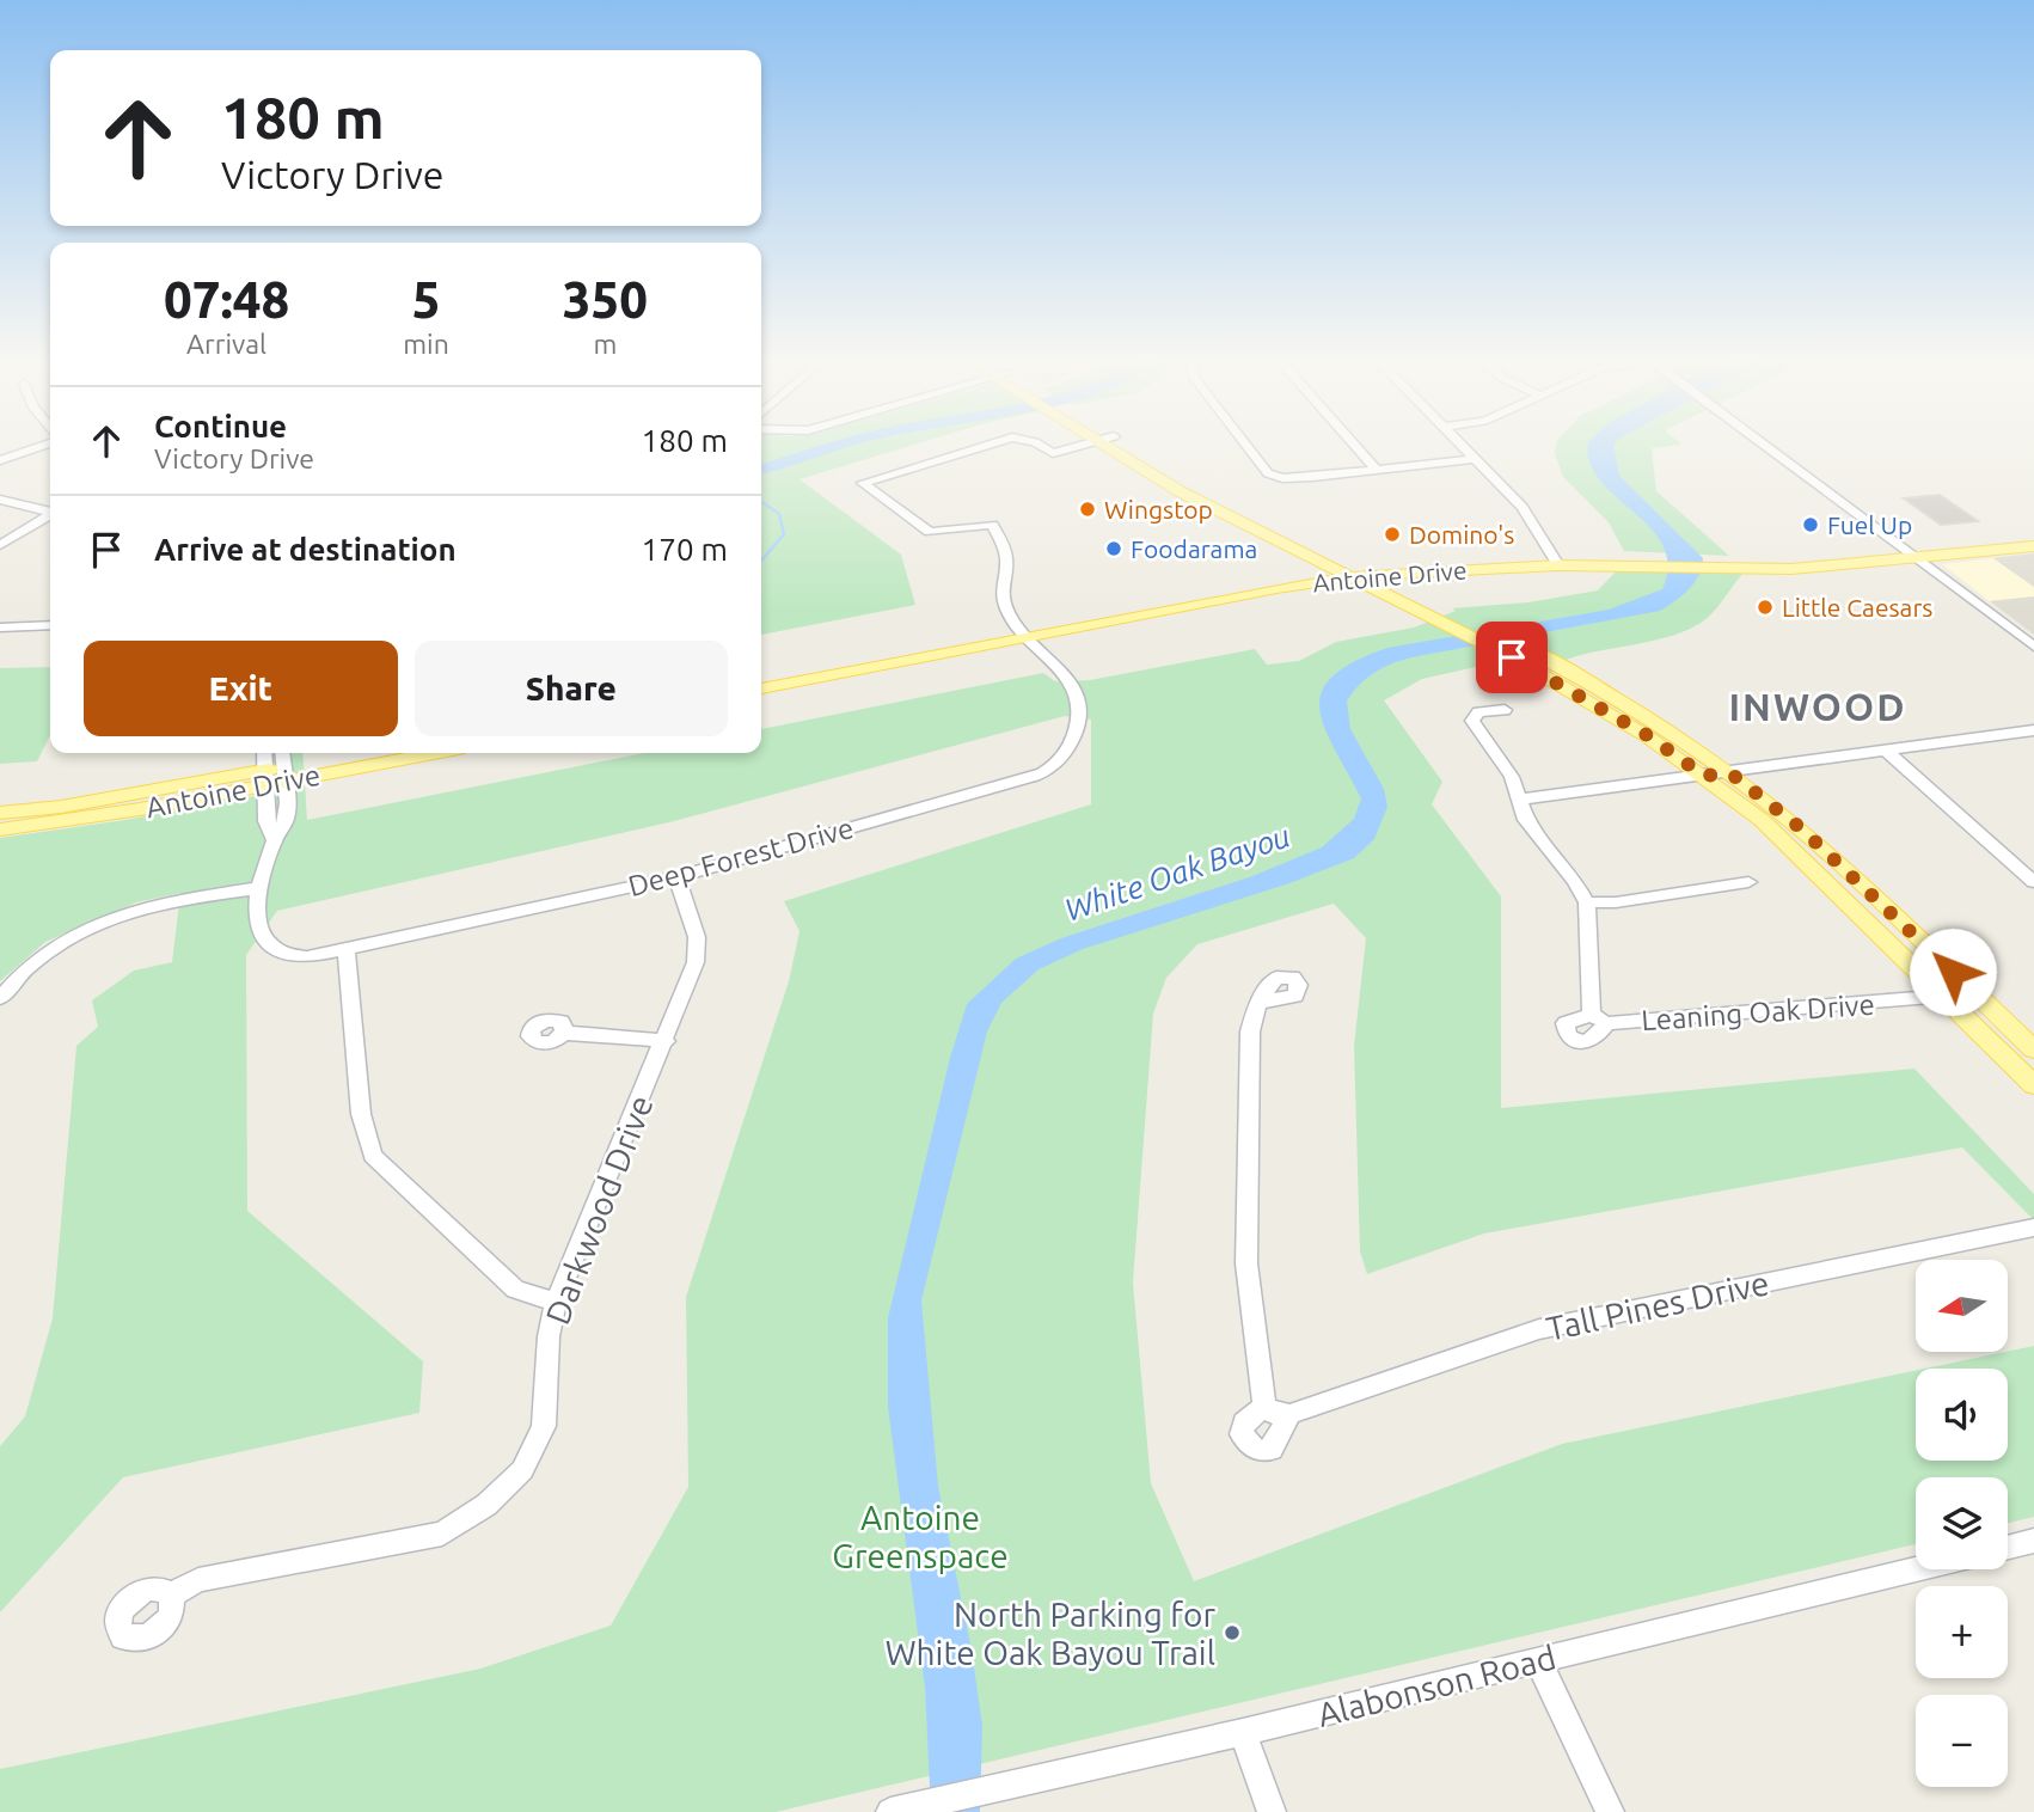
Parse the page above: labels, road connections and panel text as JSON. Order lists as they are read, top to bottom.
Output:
{
  "streets": {
    "main road": ["Antoine Drive"],
    "street": [
      "Deep Forest Drive",
      "Leaning Oak Drive",
      "Darkwood Drive",
      "Tall Pines Drive",
      "Alabonson Road"
    ]
  },
  "crossings": [
    ["Antoine Drive", "Deep Forest Drive"],
    ["Deep Forest Drive", "Darkwood Drive"]
  ],
  "districts": ["INWOOD"],
  "water": ["White Oak Bayou"],
  "parks": ["Antoine Greenspace"],
  "places": [
    "Wingstop",
    "Fuel Up",
    "Domino's",
    "Foodarama",
    "Little Caesars",
    "North Parking for White Oak Bayou Trail"
  ],
  "north": "left",
  "page": {
    "turn": ["180 m", "Victory Drive"],
    "eta": [
      "07:48",
      "Arrival",
      "5",
      "min",
      "350",
      "m"
    ],
    "list": [
      {
        "name": "Continue",
        "note": "Victory Drive",
        "value": "180 m"
      },
      {
        "name": "Arrive at destination",
        "value": "170 m"
      }
    ],
    "buttons": ["Exit", "Share"],
    "map_buttons": ["+", "−"]
  }
}
